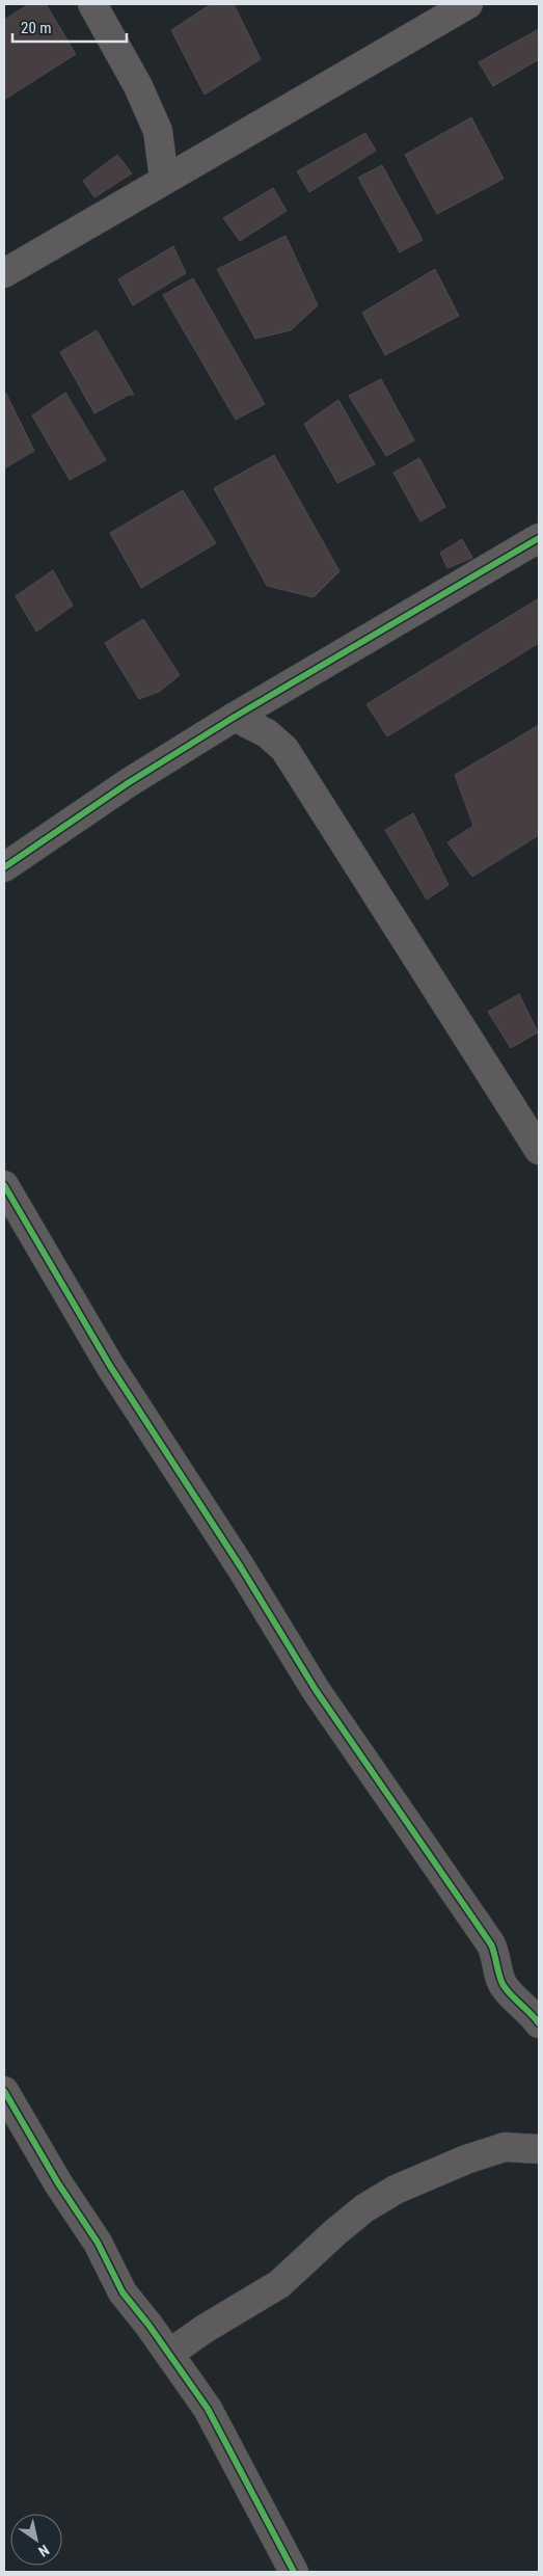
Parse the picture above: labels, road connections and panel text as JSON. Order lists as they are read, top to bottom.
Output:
{
  "scale_bar": "20 m",
  "north": "bottom right"
}
